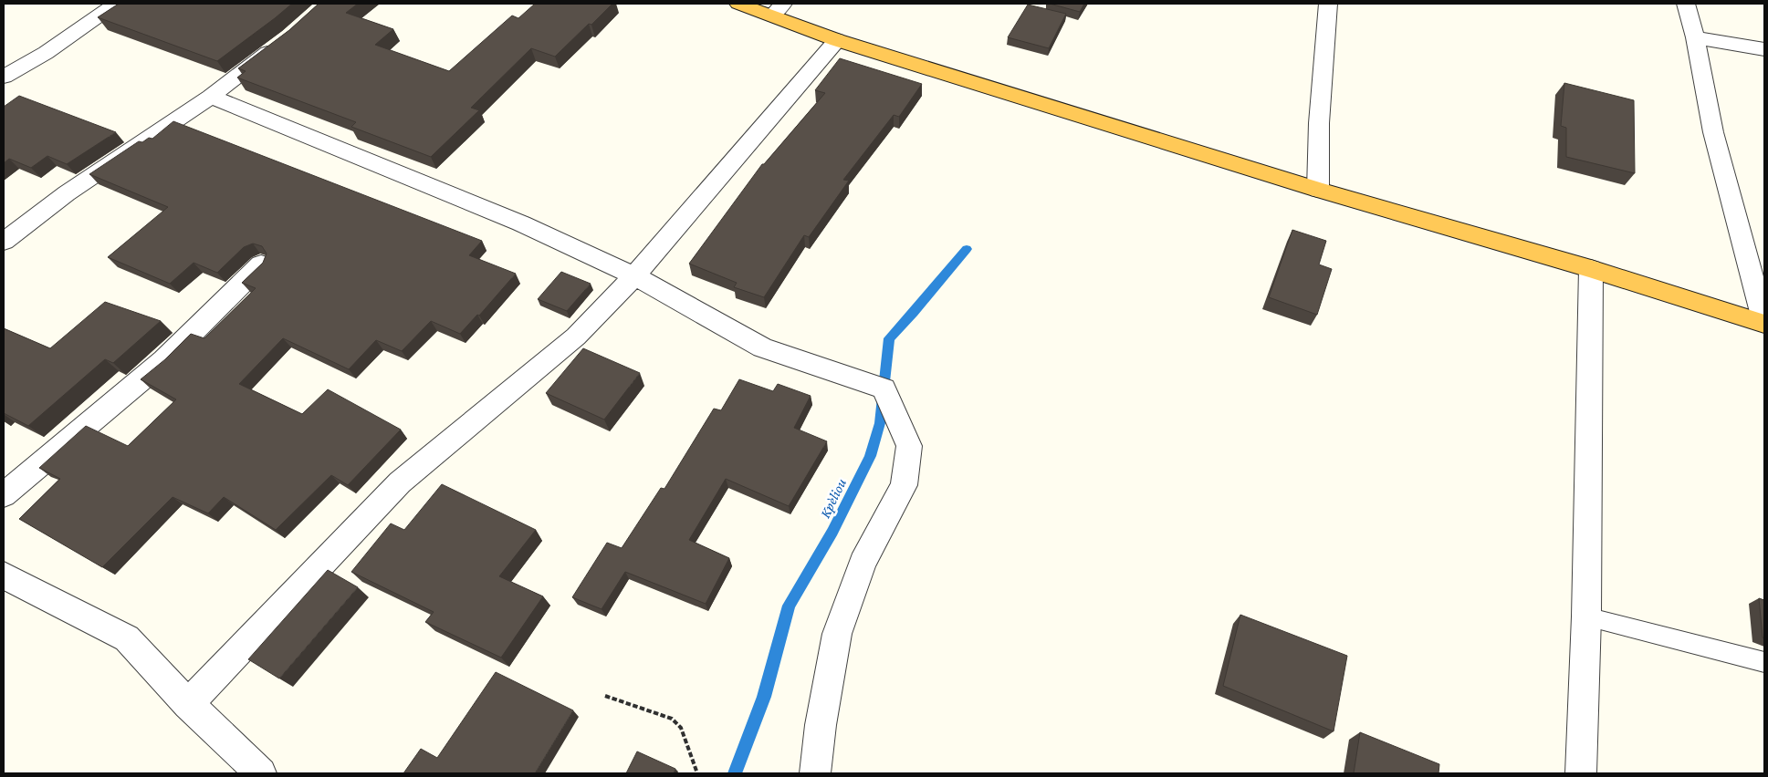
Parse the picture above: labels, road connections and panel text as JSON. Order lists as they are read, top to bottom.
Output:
{
  "water": ["Kpèliou"]
}
